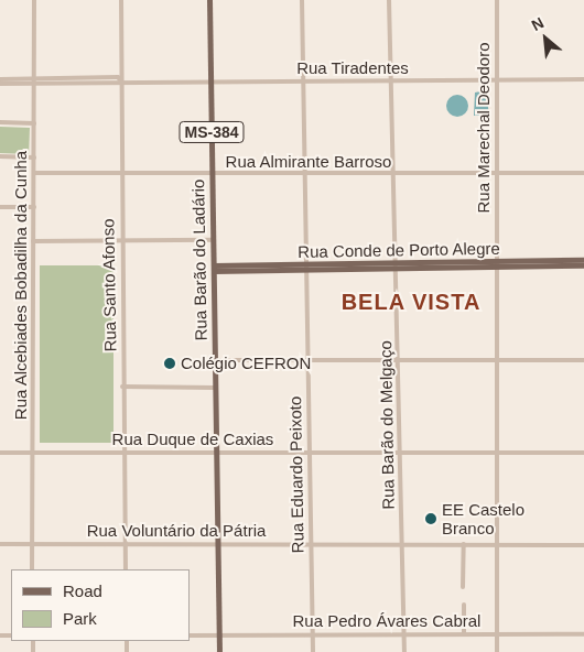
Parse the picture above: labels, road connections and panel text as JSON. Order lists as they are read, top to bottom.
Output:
{
  "streets": {
    "main road": ["MS-384", "Rua Conde de Porto Alegre", "Rua Barão do Ladário"],
    "street": [
      "Rua Tiradentes",
      "Rua Marechal Deodoro",
      "Rua Almirante Barroso",
      "Rua Alcebiades Bobadilha da Cunha",
      "Rua Santo Afonso",
      "Rua Barão do Melgaço",
      "Rua Duque de Caxias",
      "Rua Eduardo Peixoto",
      "Rua Voluntário da Pátria",
      "Rua Pedro Ávares Cabral"
    ]
  },
  "crossings": [
    ["Rua Tiradentes", "Rua Marechal Deodoro"],
    ["Rua Tiradentes", "Rua Barão do Ladário"],
    ["Rua Tiradentes", "Rua Alcebiades Bobadilha da Cunha"],
    ["Rua Tiradentes", "Rua Santo Afonso"],
    ["Rua Tiradentes", "Rua Barão do Melgaço"],
    ["Rua Tiradentes", "Rua Eduardo Peixoto"],
    ["Rua Marechal Deodoro", "Rua Almirante Barroso"],
    ["Rua Marechal Deodoro", "Rua Conde de Porto Alegre"],
    ["Rua Marechal Deodoro", "Rua Duque de Caxias"],
    ["Rua Marechal Deodoro", "Rua Voluntário da Pátria"],
    ["Rua Marechal Deodoro", "Rua Pedro Ávares Cabral"],
    ["Rua Almirante Barroso", "Rua Barão do Ladário"],
    ["Rua Almirante Barroso", "Rua Alcebiades Bobadilha da Cunha"],
    ["Rua Almirante Barroso", "Rua Santo Afonso"],
    ["Rua Almirante Barroso", "Rua Barão do Melgaço"],
    ["Rua Almirante Barroso", "Rua Eduardo Peixoto"],
    ["Rua Conde de Porto Alegre", "Rua Barão do Ladário"],
    ["Rua Conde de Porto Alegre", "Rua Barão do Melgaço"],
    ["Rua Conde de Porto Alegre", "Rua Eduardo Peixoto"],
    ["Rua Barão do Ladário", "Rua Duque de Caxias"],
    ["Rua Barão do Ladário", "Rua Voluntário da Pátria"],
    ["Rua Barão do Ladário", "Rua Pedro Ávares Cabral"],
    ["Rua Alcebiades Bobadilha da Cunha", "Rua Duque de Caxias"],
    ["Rua Alcebiades Bobadilha da Cunha", "Rua Voluntário da Pátria"],
    ["Rua Santo Afonso", "Rua Duque de Caxias"],
    ["Rua Santo Afonso", "Rua Voluntário da Pátria"],
    ["Rua Barão do Melgaço", "Rua Duque de Caxias"],
    ["Rua Barão do Melgaço", "Rua Voluntário da Pátria"],
    ["Rua Barão do Melgaço", "Rua Pedro Ávares Cabral"],
    ["Rua Duque de Caxias", "Rua Eduardo Peixoto"],
    ["Rua Eduardo Peixoto", "Rua Voluntário da Pátria"],
    ["Rua Eduardo Peixoto", "Rua Pedro Ávares Cabral"]
  ],
  "districts": ["BELA VISTA"],
  "places": ["Colégio CEFRON", "EE Castelo Branco"],
  "legend": ["Road", "Park"],
  "north": "top left"
}
